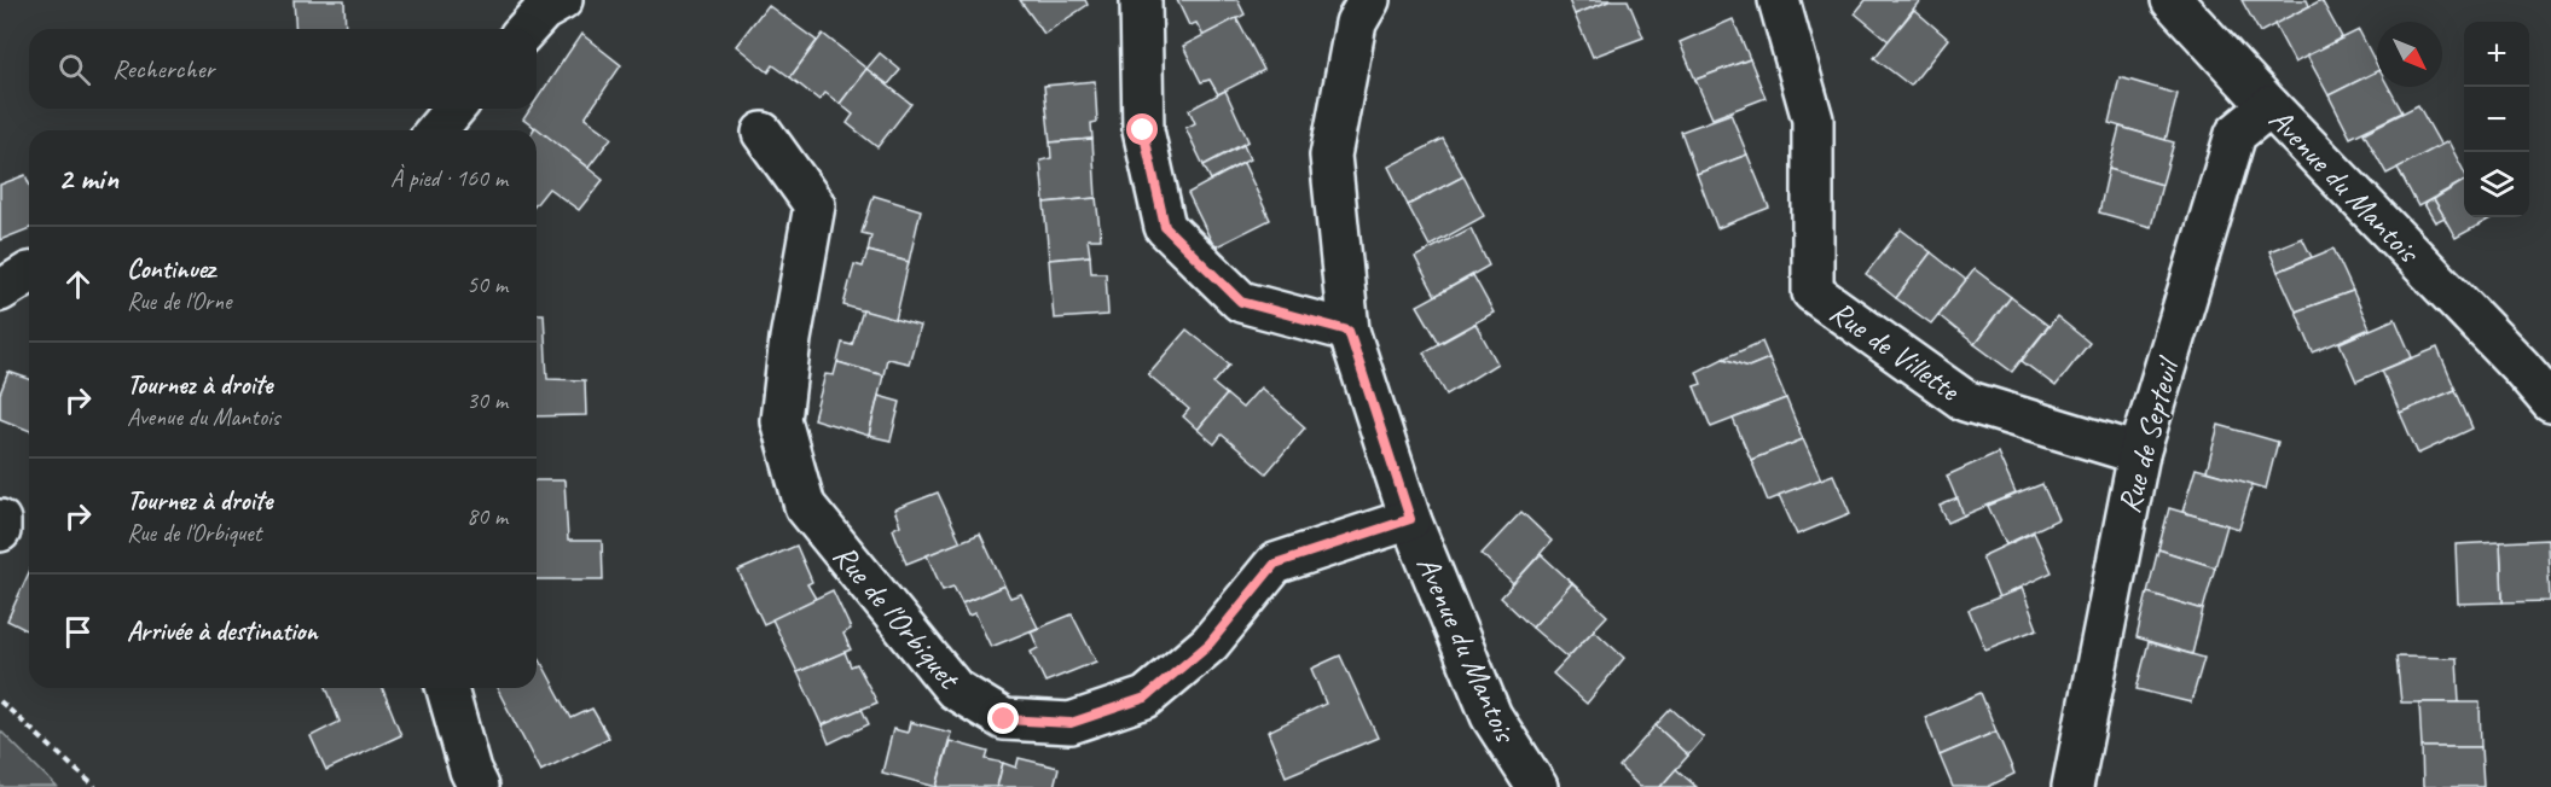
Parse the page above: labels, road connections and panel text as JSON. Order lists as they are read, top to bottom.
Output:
{
  "streets": {
    "street": [
      "Avenue du Mantois",
      "Rue de Villette",
      "Rue de Septeuil",
      "Rue de l'Orbiquet"
    ]
  },
  "crossings": [
    ["Avenue du Mantois", "Rue de Septeuil"],
    ["Avenue du Mantois", "Rue de l'Orbiquet"],
    ["Rue de Villette", "Rue de Septeuil"]
  ],
  "north": "bottom right",
  "page": {
    "map_buttons": ["+", "−"],
    "search": "Rechercher",
    "heading": ["2 min", "À pied · 160 m"],
    "list": [
      ["Continuez", "Rue de l'Orne", "50 m"],
      ["Tournez à droite", "Avenue du Mantois", "30 m"],
      ["Tournez à droite", "Rue de l'Orbiquet", "80 m"],
      "Arrivée à destination"
    ]
  }
}
